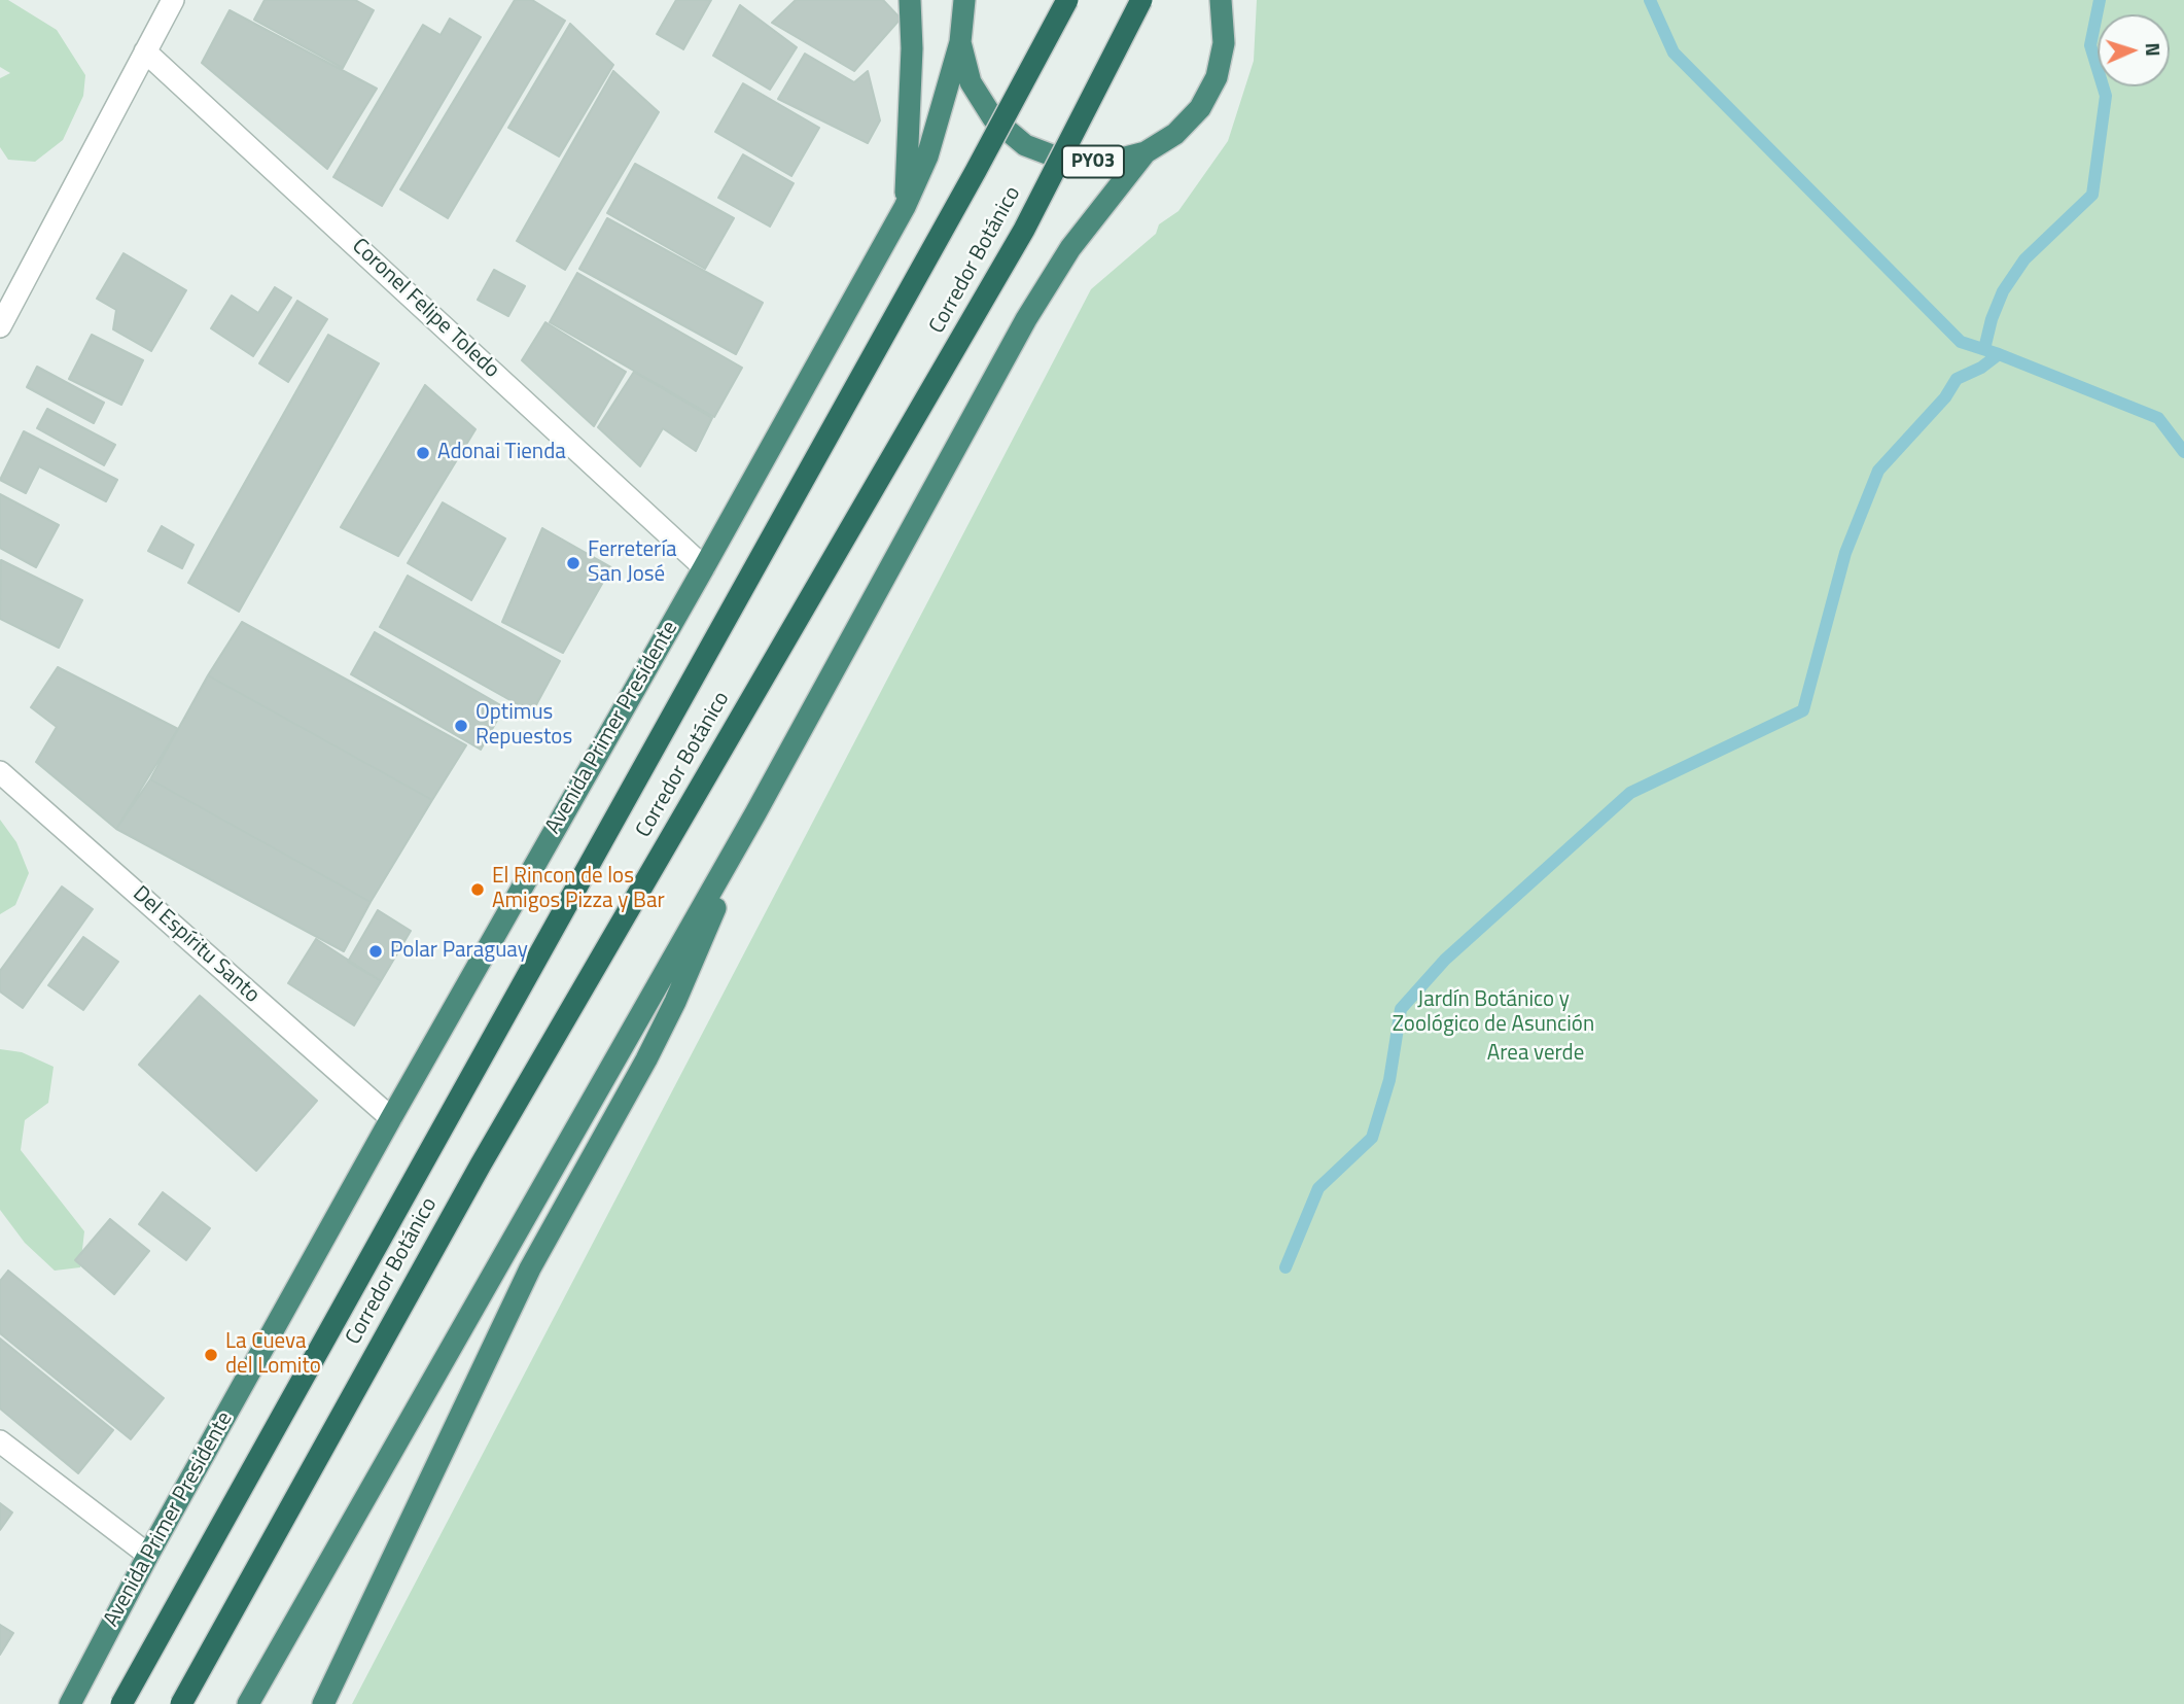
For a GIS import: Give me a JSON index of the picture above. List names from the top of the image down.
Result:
{
  "streets": {
    "highway": ["PY03", "Corredor Botánico", "Avenida Primer Presidente"],
    "street": ["Coronel Felipe Toledo", "Del Espíritu Santo"]
  },
  "crossings": [
    ["Coronel Felipe Toledo", "Avenida Primer Presidente"],
    ["Avenida Primer Presidente", "Del Espíritu Santo"]
  ],
  "parks": ["Jardín Botánico y Zoológico de Asunción", "Area verde"],
  "places": [
    "Adonai Tienda",
    "Ferretería San José",
    "Optimus Repuestos",
    "El Rincon de los Amigos Pizza y Bar",
    "Polar Paraguay",
    "La Cueva del Lomito"
  ],
  "north": "right"
}
